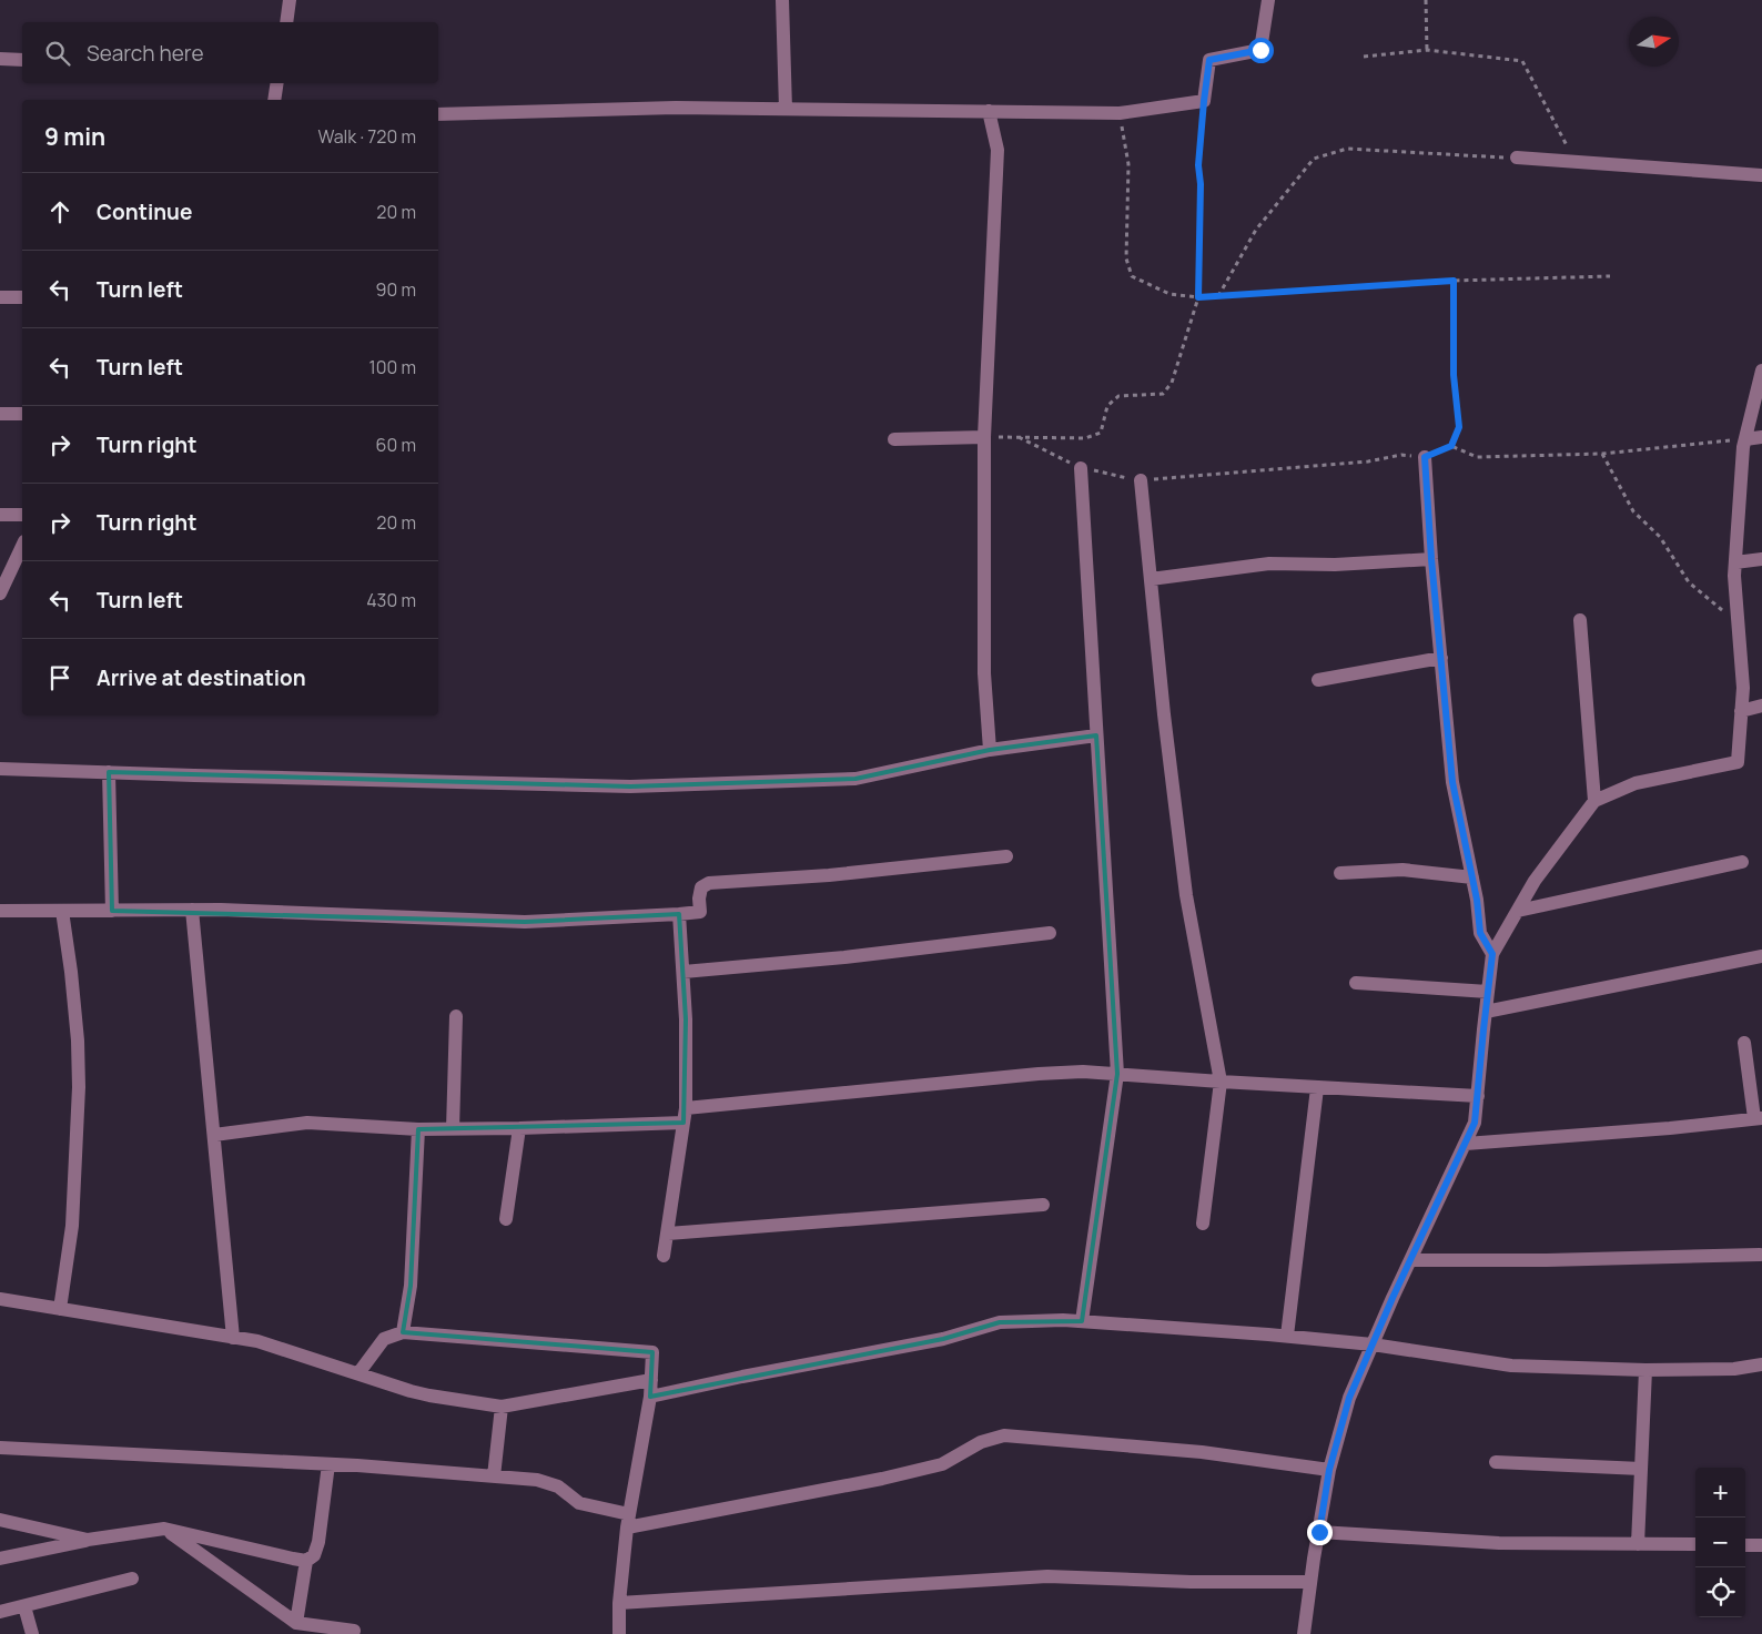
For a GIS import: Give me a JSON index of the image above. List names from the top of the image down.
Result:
{
  "north": "right",
  "page": {
    "search": "Search here",
    "heading": ["9 min", "Walk · 720 m"],
    "list": [
      ["Continue", "20 m"],
      ["Turn left", "90 m"],
      ["Turn left", "100 m"],
      ["Turn right", "60 m"],
      ["Turn right", "20 m"],
      ["Turn left", "430 m"],
      "Arrive at destination"
    ],
    "map_buttons": ["+", "−"]
  }
}
